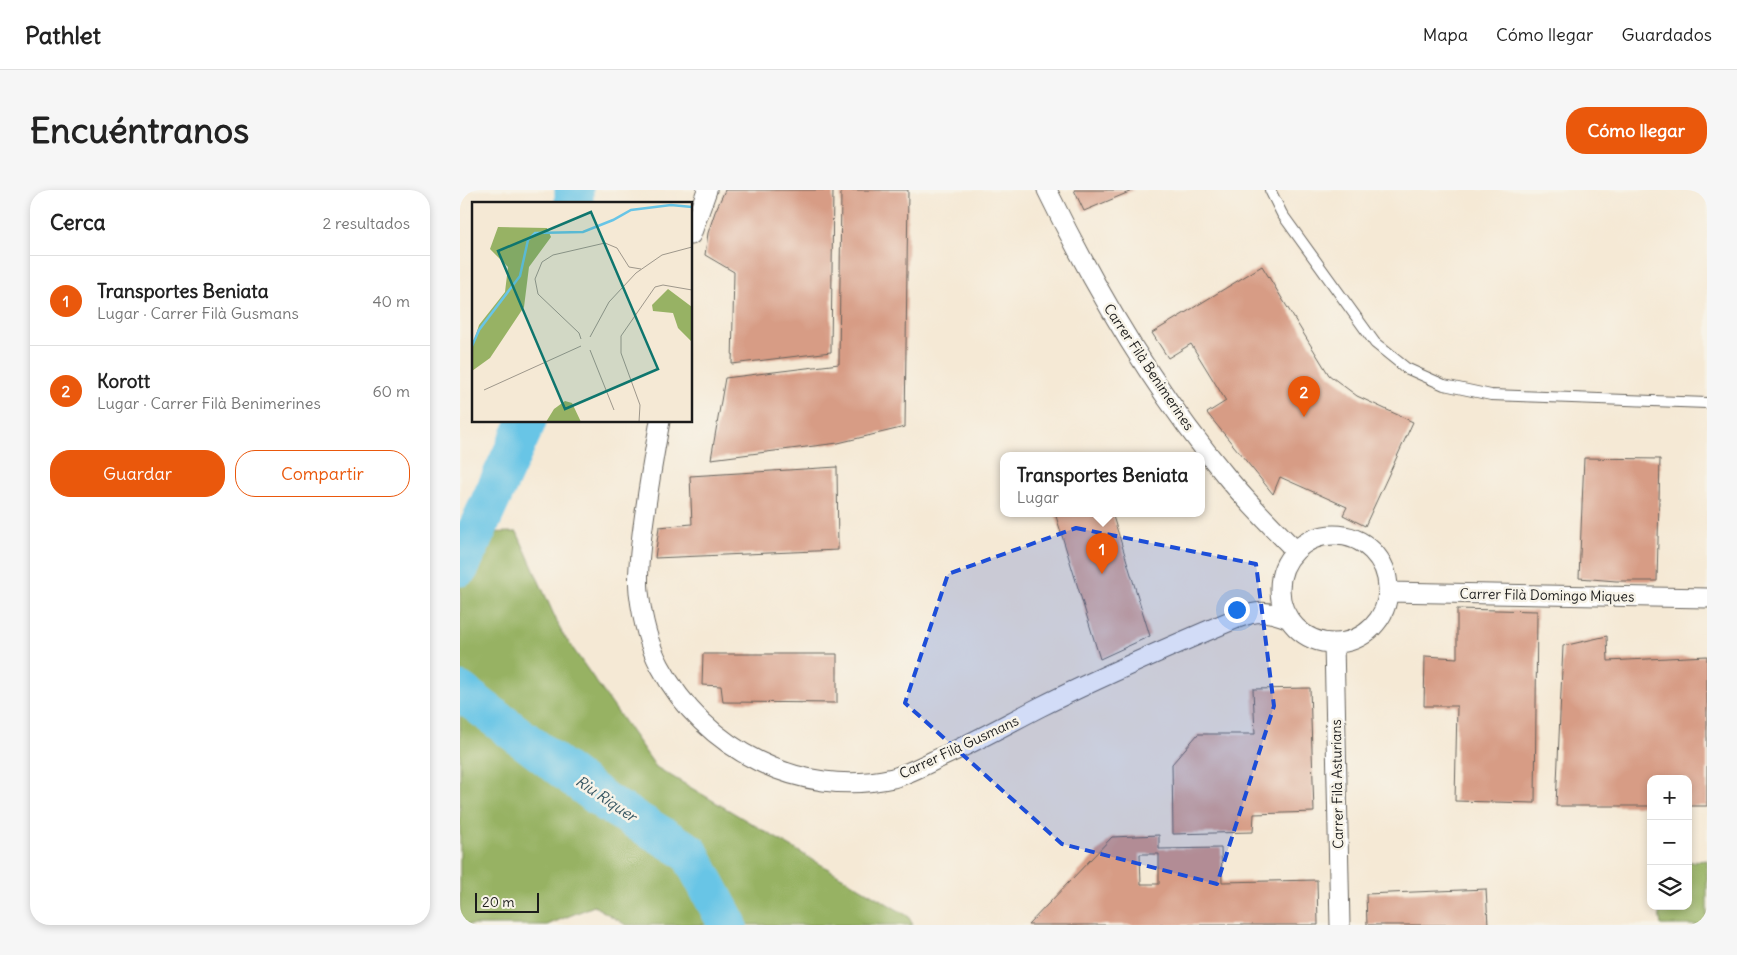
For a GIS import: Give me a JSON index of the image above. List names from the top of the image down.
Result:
{
  "streets": {
    "street": [
      "Carrer Filà Benimerines",
      "Carrer Filà Domingo Miques",
      "Carrer Filà Gusmans",
      "Carrer Filà Asturians"
    ]
  },
  "crossings": [
    ["Carrer Filà Benimerines", "Carrer Filà Domingo Miques"],
    ["Carrer Filà Benimerines", "Carrer Filà Gusmans"],
    ["Carrer Filà Benimerines", "Carrer Filà Asturians"],
    ["Carrer Filà Domingo Miques", "Carrer Filà Gusmans"],
    ["Carrer Filà Domingo Miques", "Carrer Filà Asturians"],
    ["Carrer Filà Gusmans", "Carrer Filà Asturians"]
  ],
  "water": ["Riu Riquer"],
  "scale_bar": "20 m",
  "page": {
    "header": "Pathlet",
    "nav": ["Mapa", "Cómo llegar", "Guardados"],
    "buttons": [
      "Cómo llegar",
      ["Guardar", "Compartir"]
    ],
    "title": "Encuéntranos",
    "heading": ["Cerca", "2 resultados"],
    "list": [
      {
        "mark": "1",
        "name": "Transportes Beniata",
        "note": "Lugar · Carrer Filà Gusmans",
        "value": "40 m"
      },
      {
        "mark": "2",
        "name": "Korott",
        "note": "Lugar · Carrer Filà Benimerines",
        "value": "60 m"
      }
    ],
    "pins": ["2", "1"],
    "popup": ["Transportes Beniata", "Lugar"],
    "map_buttons": ["+", "−"],
    "scale": "20 m"
  }
}
